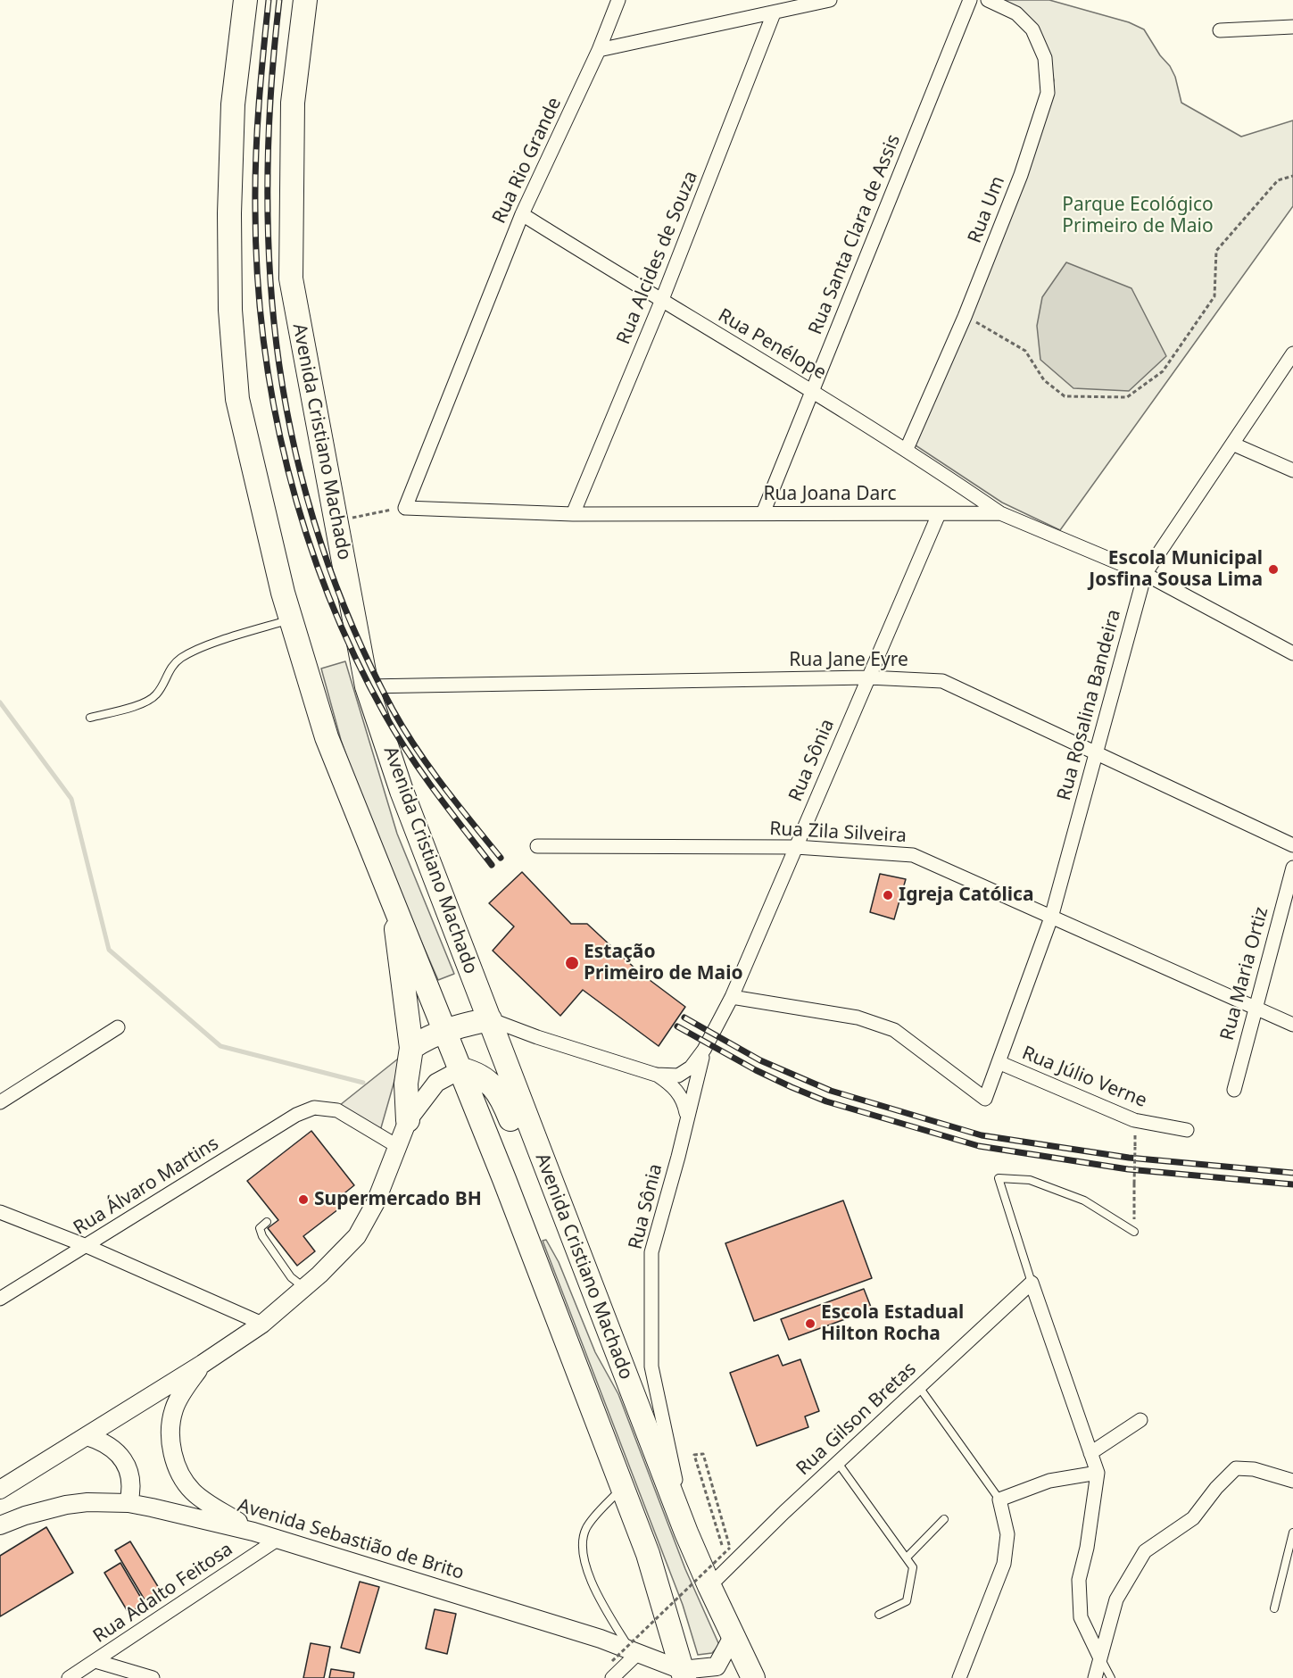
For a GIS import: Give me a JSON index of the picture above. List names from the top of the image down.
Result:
{
  "streets": {
    "highway": ["Avenida Cristiano Machado"],
    "street": [
      "Rua Rio Grande",
      "Rua Um",
      "Rua Santa Clara de Assis",
      "Rua Alcides de Souza",
      "Rua Penélope",
      "Rua Joana Darc",
      "Rua Jane Eyre",
      "Rua Rosalina Bandeira",
      "Rua Sônia",
      "Rua Zila Silveira",
      "Rua Maria Ortiz",
      "Rua Júlio Verne",
      "Rua Álvaro Martins",
      "Rua Gilson Bretas",
      "Avenida Sebastião de Brito",
      "Rua Adalto Feitosa"
    ]
  },
  "crossings": [
    ["Rua Rio Grande", "Rua Penélope"],
    ["Rua Rio Grande", "Rua Joana Darc"],
    ["Rua Um", "Rua Penélope"],
    ["Rua Santa Clara de Assis", "Rua Penélope"],
    ["Rua Santa Clara de Assis", "Rua Joana Darc"],
    ["Rua Alcides de Souza", "Rua Penélope"],
    ["Rua Alcides de Souza", "Rua Joana Darc"],
    ["Rua Penélope", "Rua Joana Darc"],
    ["Avenida Cristiano Machado", "Rua Jane Eyre"],
    ["Avenida Cristiano Machado", "Rua Sônia"],
    ["Avenida Cristiano Machado", "Rua Gilson Bretas"],
    ["Rua Joana Darc", "Rua Rosalina Bandeira"],
    ["Rua Joana Darc", "Rua Sônia"],
    ["Rua Jane Eyre", "Rua Rosalina Bandeira"],
    ["Rua Jane Eyre", "Rua Sônia"],
    ["Rua Rosalina Bandeira", "Rua Sônia"],
    ["Rua Rosalina Bandeira", "Rua Zila Silveira"],
    ["Rua Rosalina Bandeira", "Rua Júlio Verne"],
    ["Rua Sônia", "Rua Zila Silveira"],
    ["Rua Zila Silveira", "Rua Maria Ortiz"],
    ["Avenida Sebastião de Brito", "Rua Adalto Feitosa"]
  ],
  "parks": ["Parque Ecológico Primeiro de Maio"],
  "places": [
    "Escola Municipal Josfina Sousa Lima",
    "Igreja Católica",
    "Estação Primeiro de Maio",
    "Supermercado BH",
    "Escola Estadual Hilton Rocha"
  ]
}
